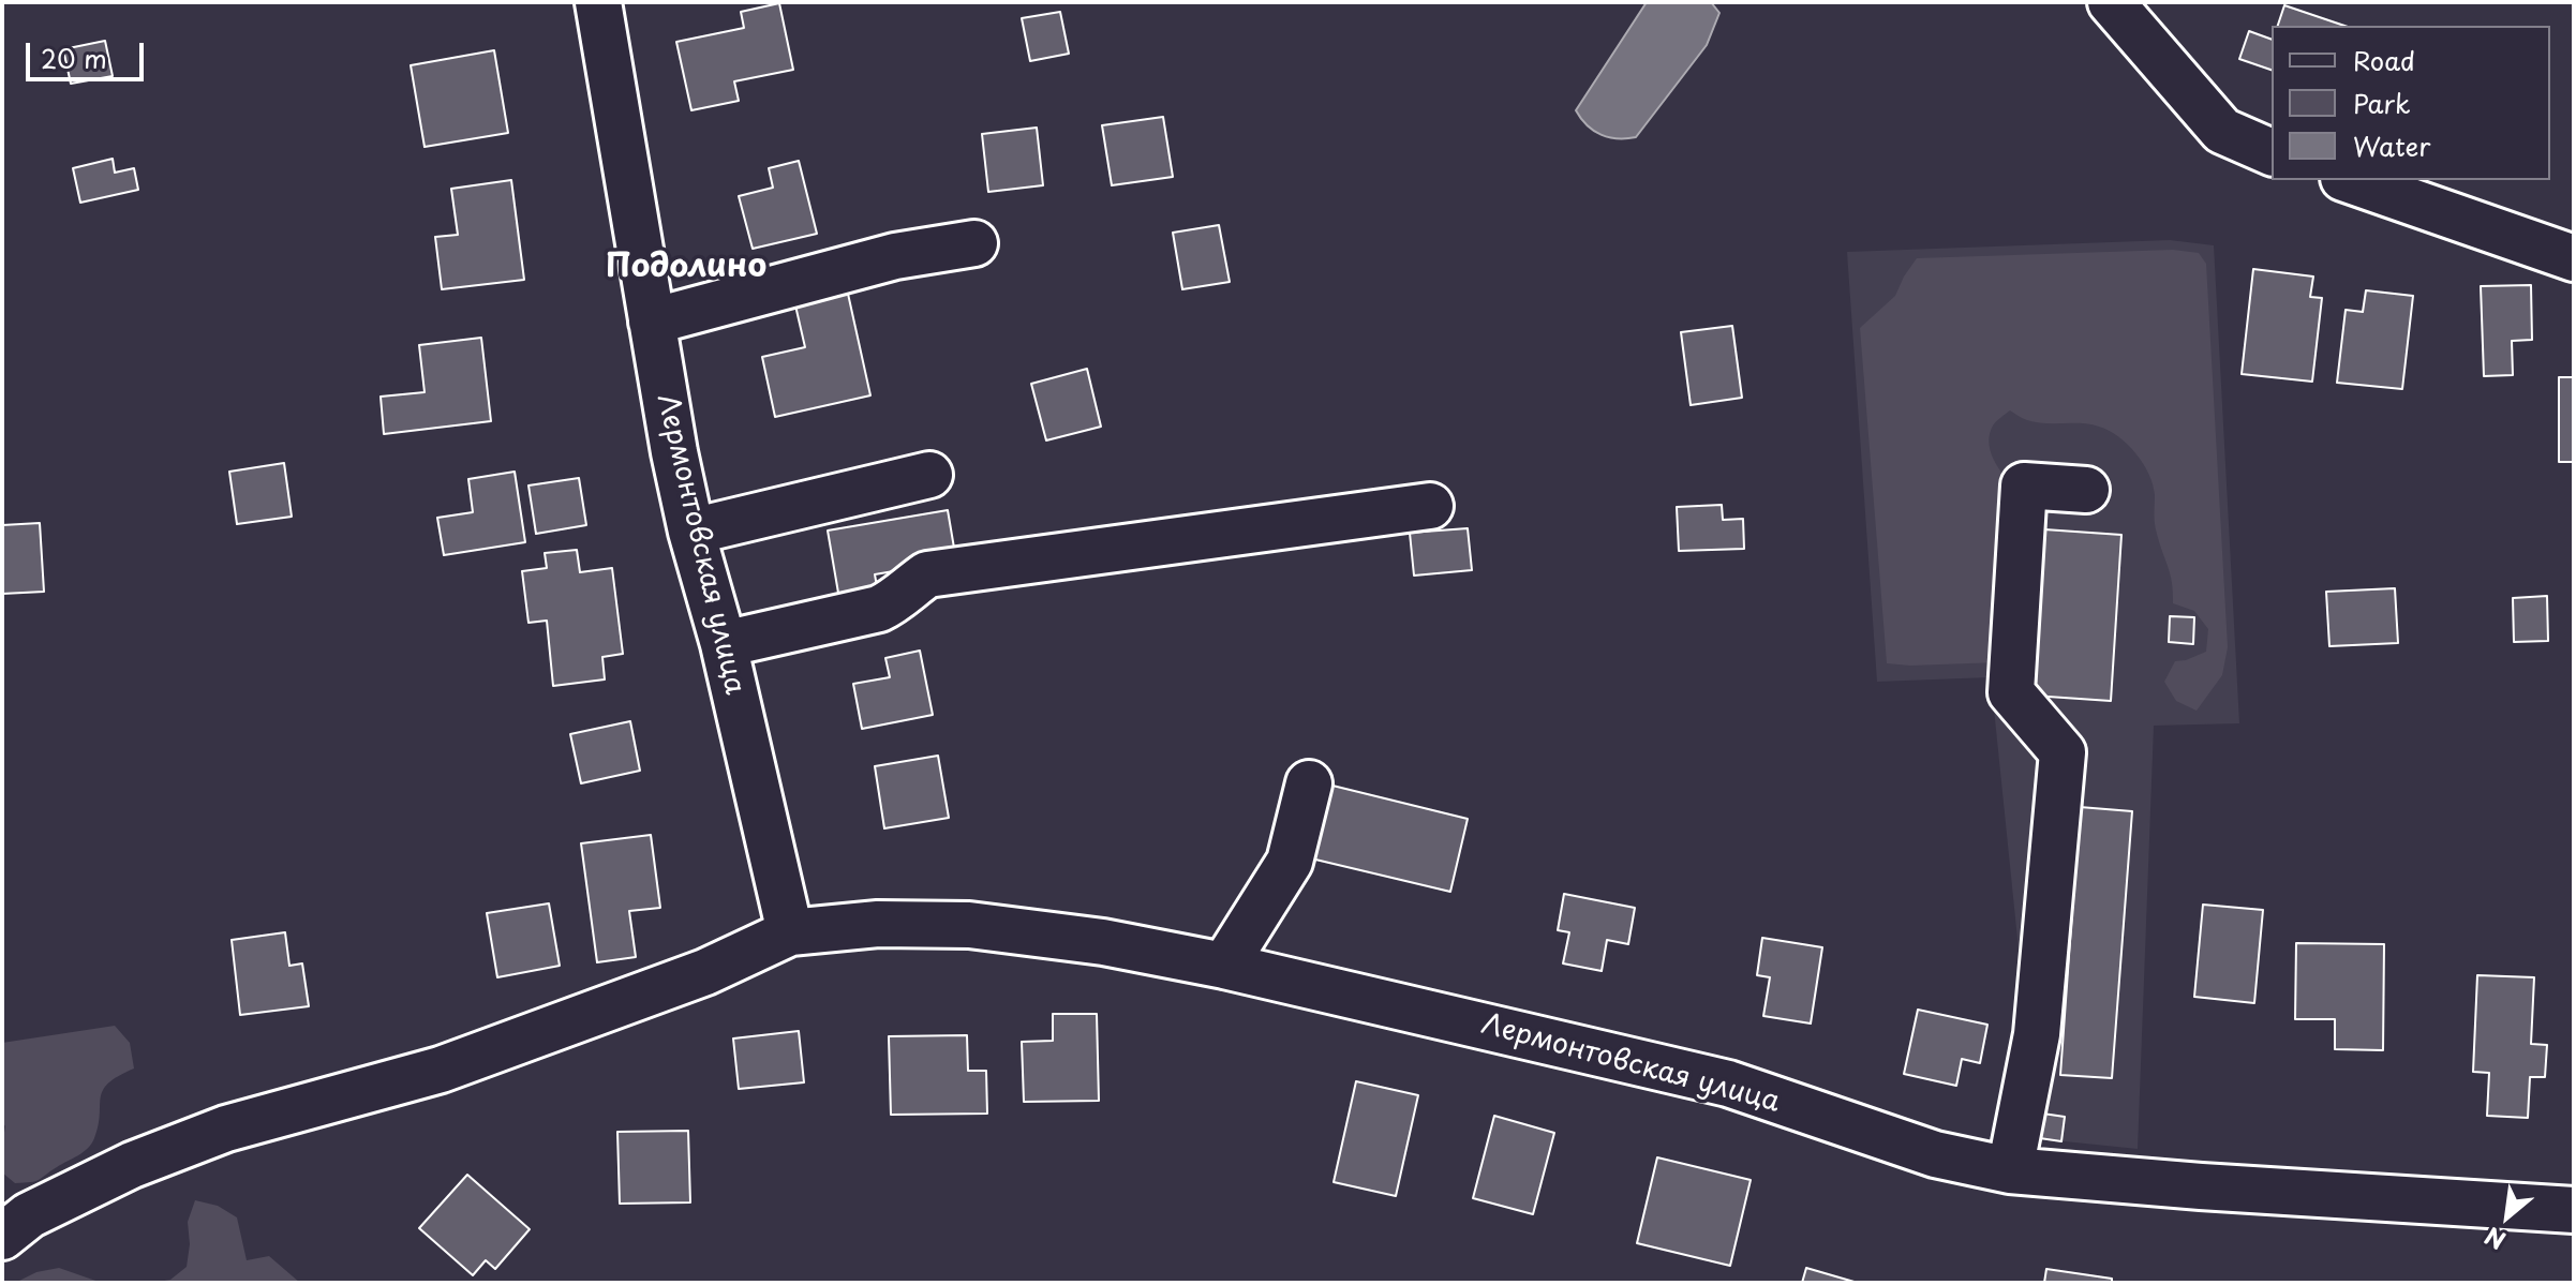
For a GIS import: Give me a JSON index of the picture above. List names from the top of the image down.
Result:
{
  "streets": {
    "street": ["Лермонтовская улица"]
  },
  "districts": ["Подолино"],
  "legend": ["Road", "Park", "Water"],
  "scale_bar": "20 m",
  "north": "bottom left"
}
